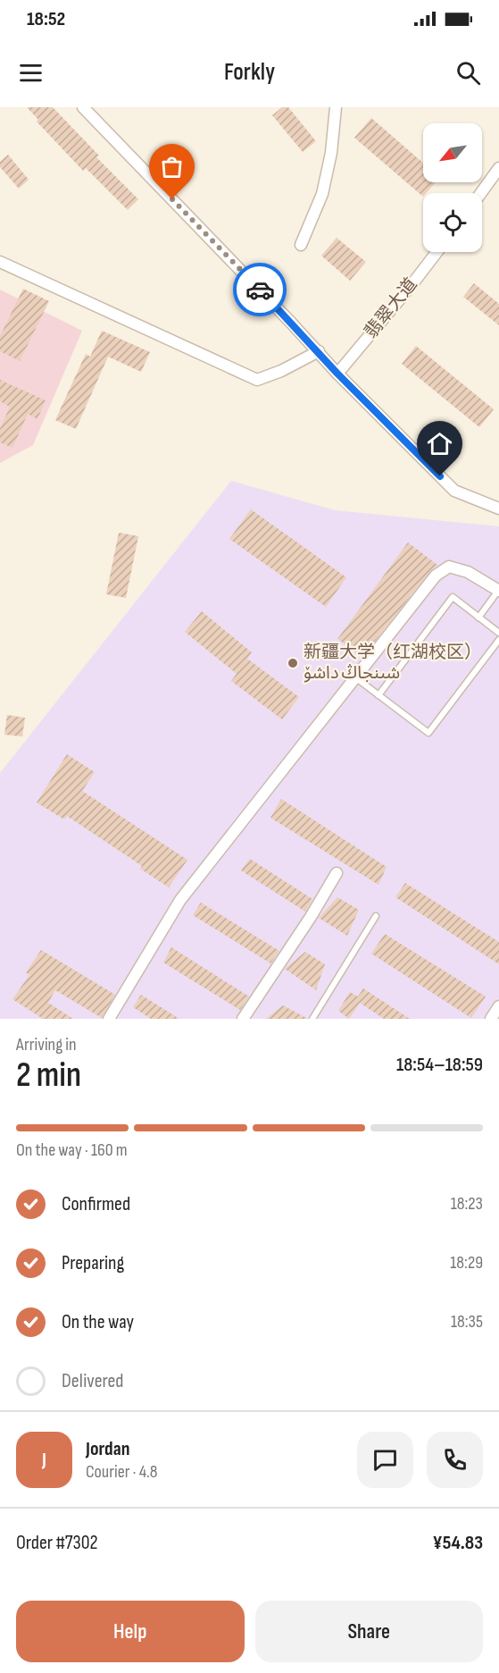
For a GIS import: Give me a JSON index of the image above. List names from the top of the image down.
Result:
{
  "streets": {
    "street": ["翡翠大道"]
  },
  "places": ["新疆大学（红湖校区） شىنجاڭ داشۆ"],
  "north": "bottom left",
  "page": {
    "status": "18:52",
    "header": "Forkly",
    "heading": ["2 min", "Arriving in", "18:54–18:59"],
    "panel": [
      "Jordan",
      "Courier · 4.8",
      "Order #7302",
      "¥54.83"
    ],
    "bar": "On the way · 160 m",
    "list": [
      ["Confirmed", "18:23"],
      ["Preparing", "18:29"],
      ["On the way", "18:35"],
      "Delivered"
    ],
    "round": "J",
    "buttons": ["Help", "Share"]
  }
}
